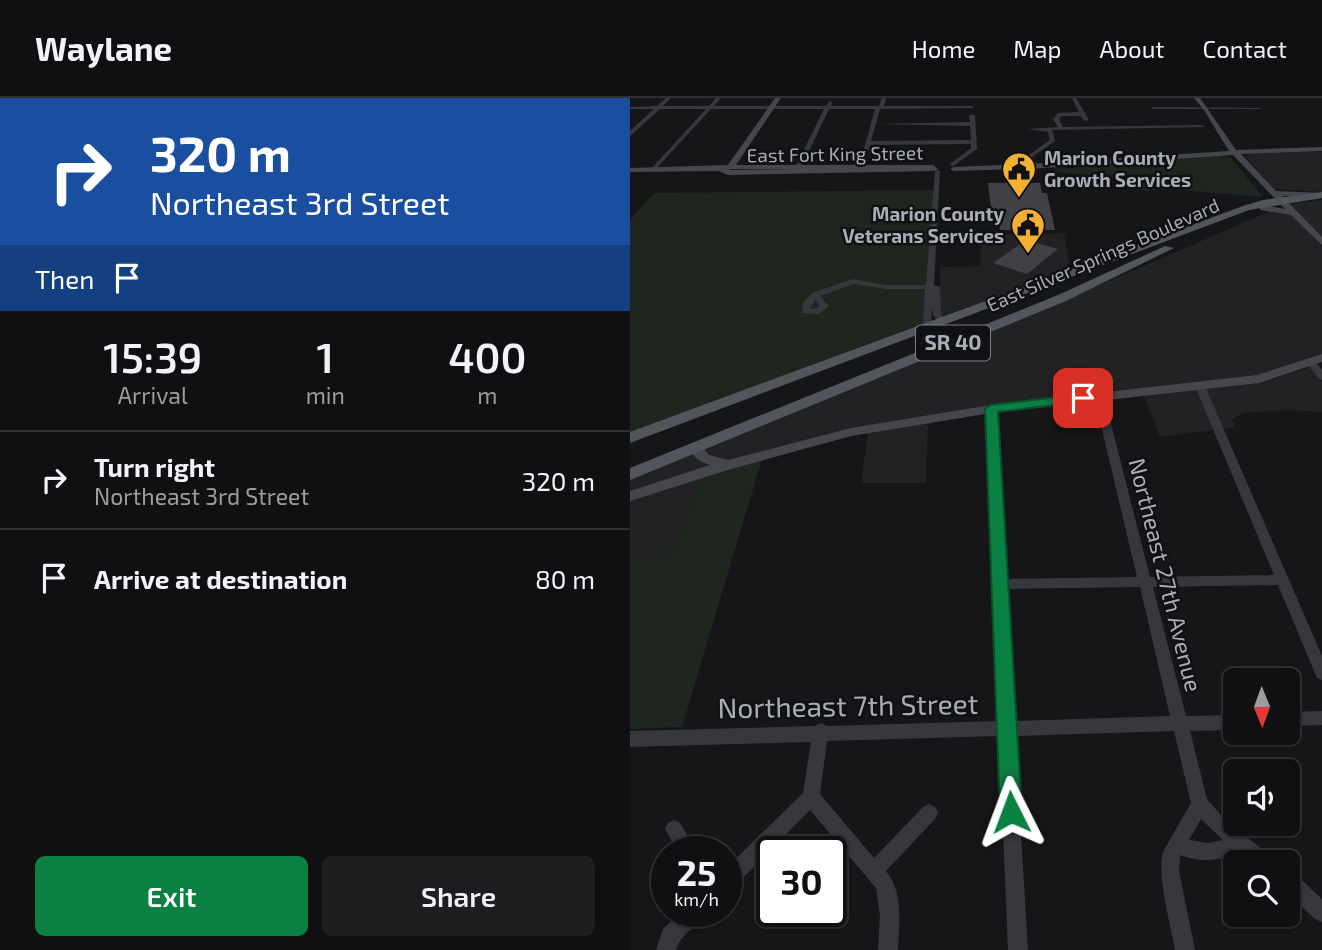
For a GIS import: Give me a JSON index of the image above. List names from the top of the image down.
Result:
{
  "streets": {
    "main road": ["East Silver Springs Boulevard", "SR 40"],
    "street": ["East Fort King Street", "Northeast 27th Avenue", "Northeast 7th Street"]
  },
  "crossings": [
    ["Northeast 27th Avenue", "Northeast 7th Street"]
  ],
  "places": {
    "public building": ["Marion County Growth Services", "Marion County Veterans Services"]
  },
  "north": "bottom",
  "page": {
    "header": "Waylane",
    "nav": [
      "Home",
      "Map",
      "About",
      "Contact"
    ],
    "turn": ["320 m", "Northeast 3rd Street"],
    "then": "Then",
    "eta": [
      "15:39",
      "Arrival",
      "1",
      "min",
      "400",
      "m"
    ],
    "list": [
      {
        "name": "Turn right",
        "note": "Northeast 3rd Street",
        "value": "320 m"
      },
      {
        "name": "Arrive at destination",
        "value": "80 m"
      }
    ],
    "speed": "25 km/h",
    "limit": "30",
    "buttons": ["Exit", "Share"]
  }
}
